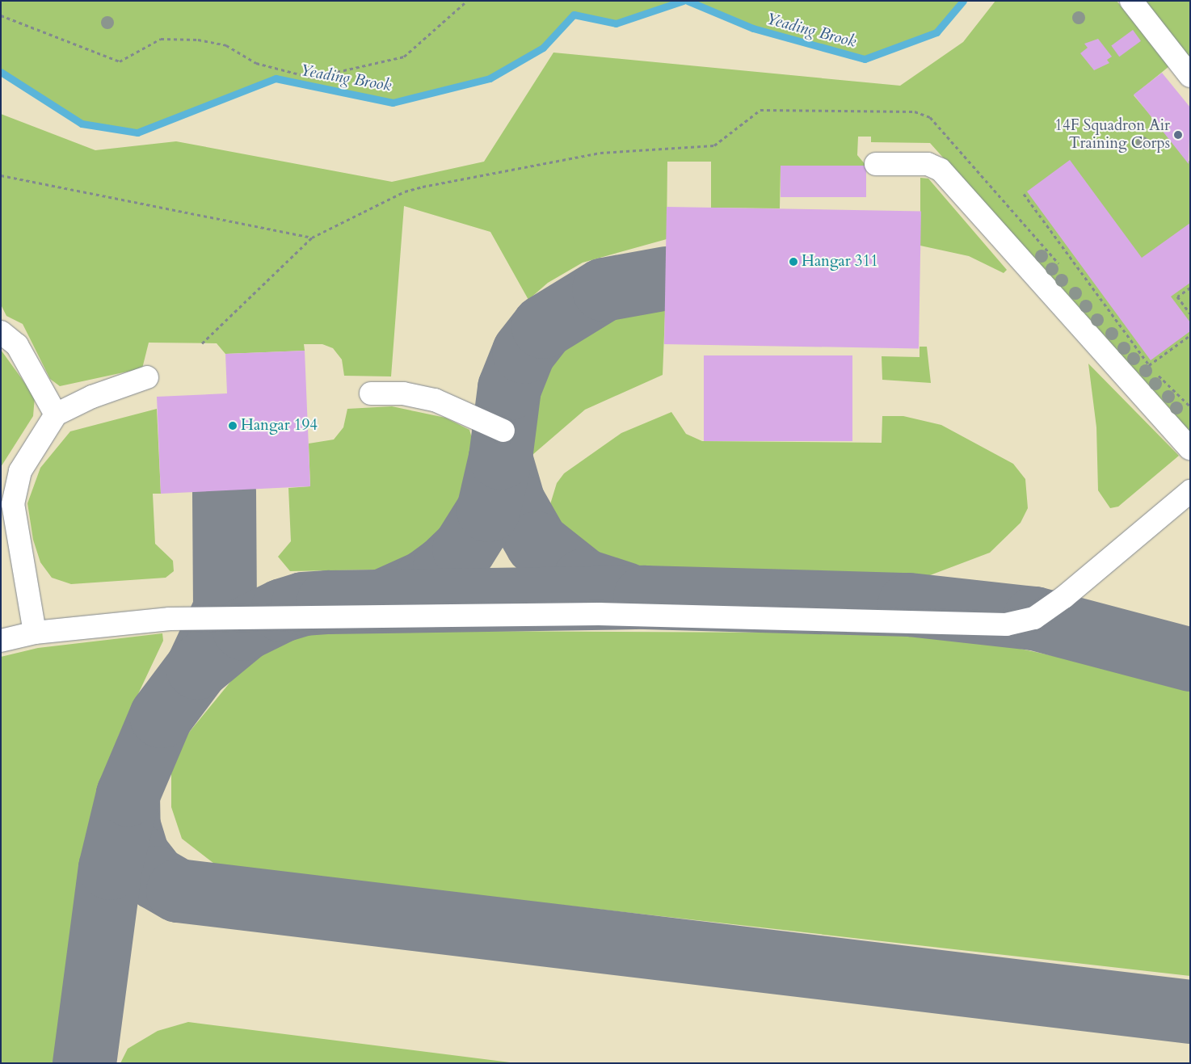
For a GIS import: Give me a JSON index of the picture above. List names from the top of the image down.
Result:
{
  "water": ["Yeading Brook"],
  "places": ["14F Squadron Air Training Corps", "Hangar 311", "Hangar 194"]
}
